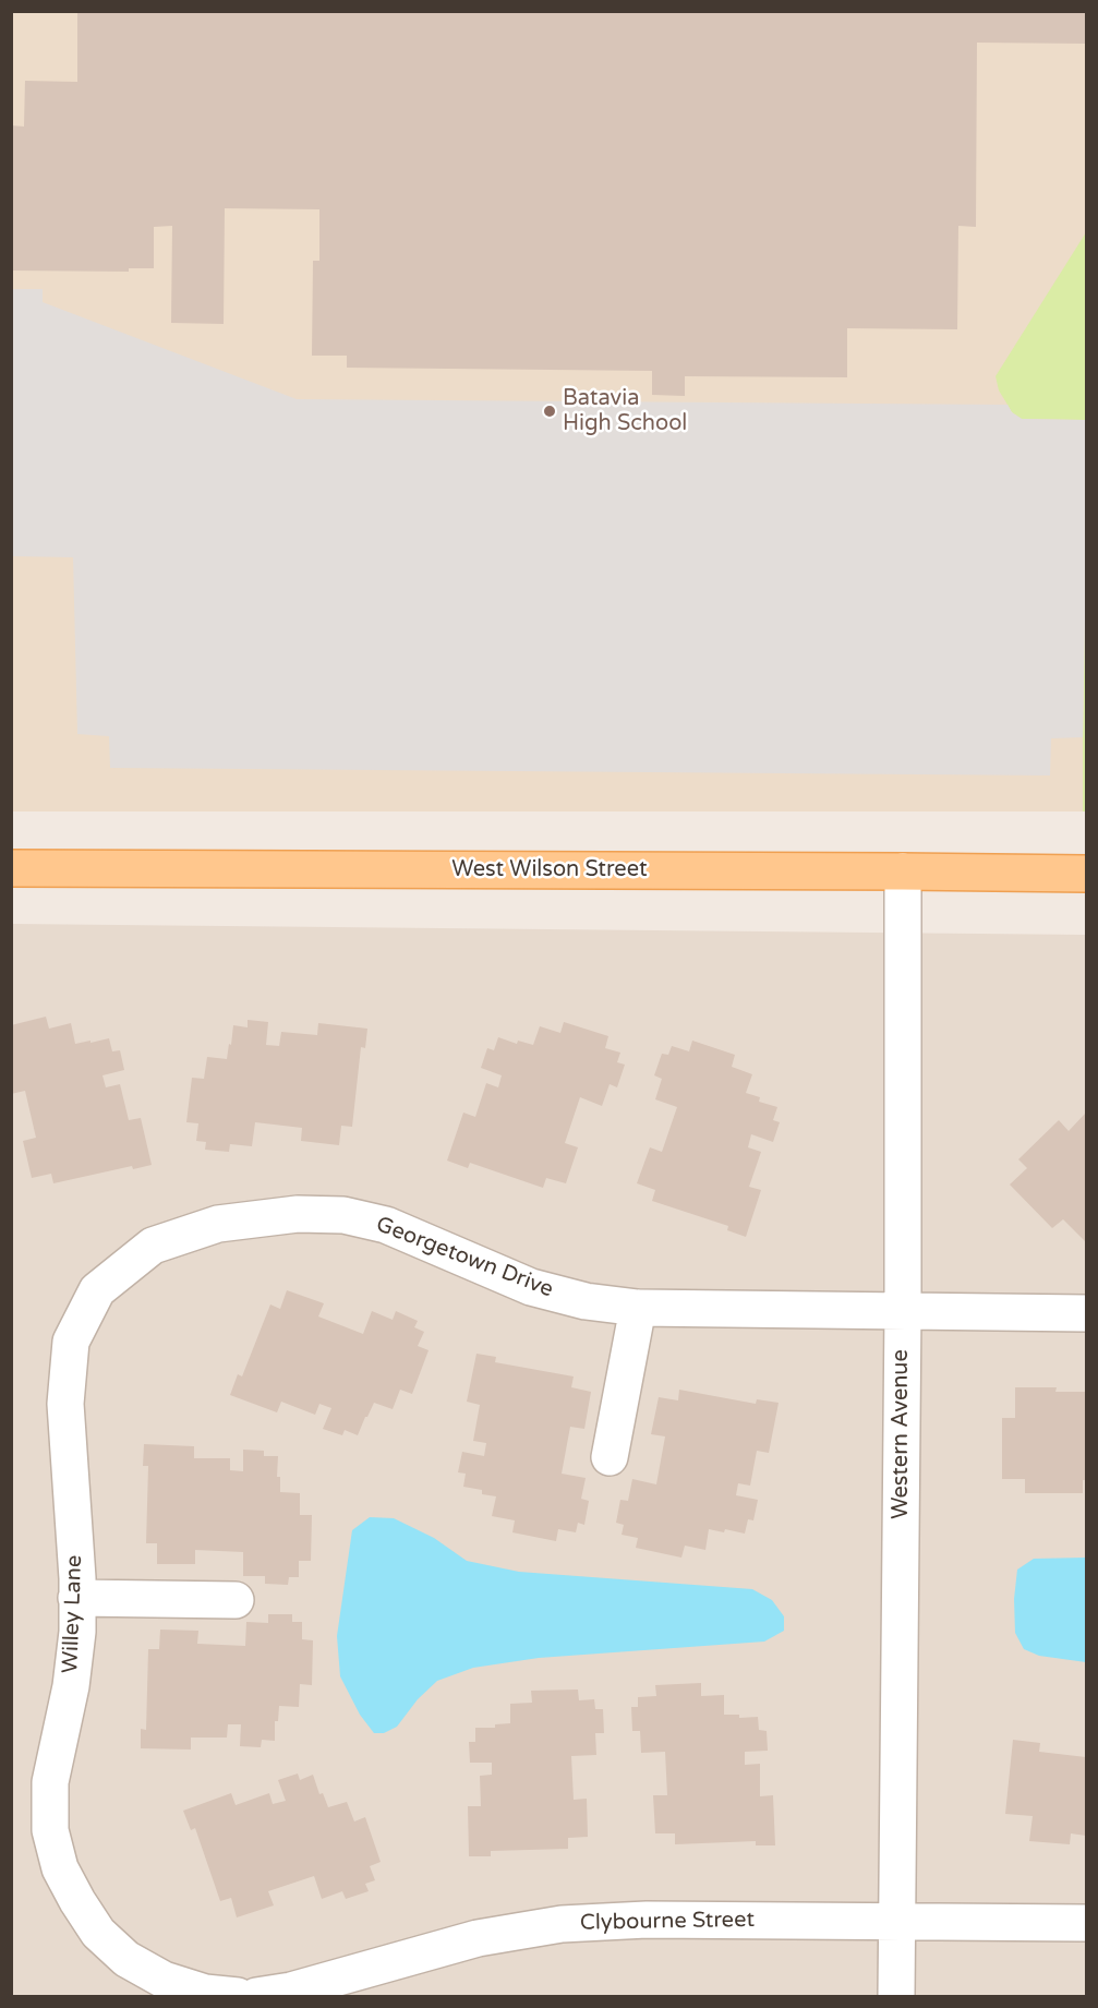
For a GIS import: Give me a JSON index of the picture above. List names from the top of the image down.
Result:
{
  "streets": {
    "main road": ["West Wilson Street"],
    "street": [
      "Georgetown Drive",
      "Western Avenue",
      "Willey Lane",
      "Clybourne Street"
    ]
  },
  "crossings": [
    ["West Wilson Street", "Western Avenue"],
    ["Georgetown Drive", "Western Avenue"],
    ["Georgetown Drive", "Willey Lane"],
    ["Western Avenue", "Clybourne Street"]
  ],
  "places": ["Batavia High School"]
}
